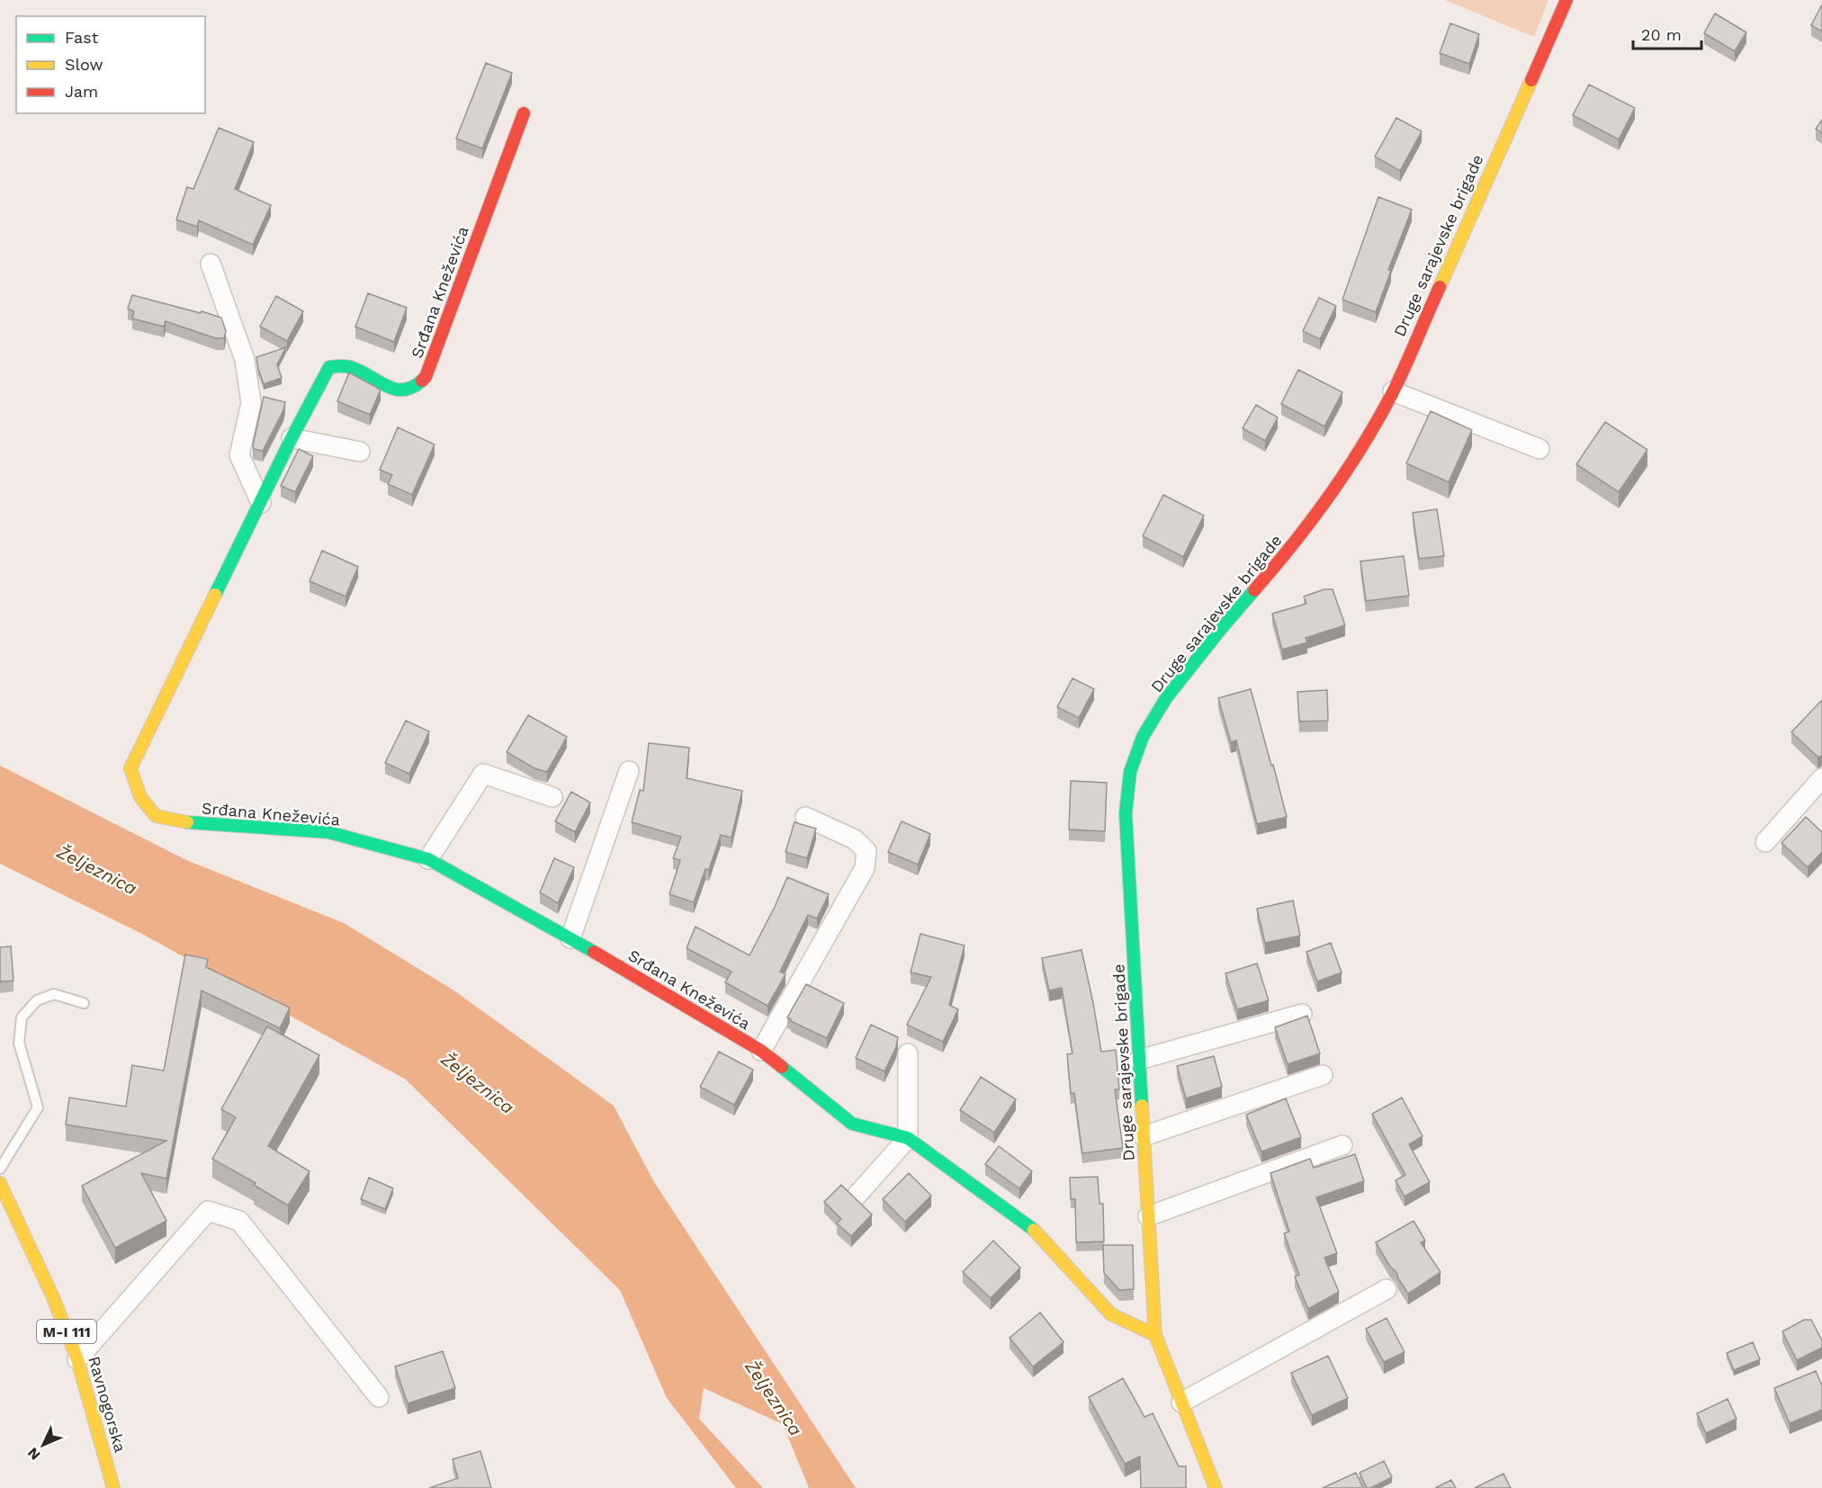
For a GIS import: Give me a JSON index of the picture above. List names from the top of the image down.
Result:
{
  "streets": {
    "street": [
      "Druge sarajevske brigade",
      "Srđana Kneževića",
      "M-I 111",
      "Ravnogorska"
    ]
  },
  "crossings": [
    ["Druge sarajevske brigade", "Srđana Kneževića"]
  ],
  "water": ["Željeznica"],
  "legend": ["Fast", "Slow", "Jam"],
  "scale_bar": "20 m",
  "north": "bottom left"
}
